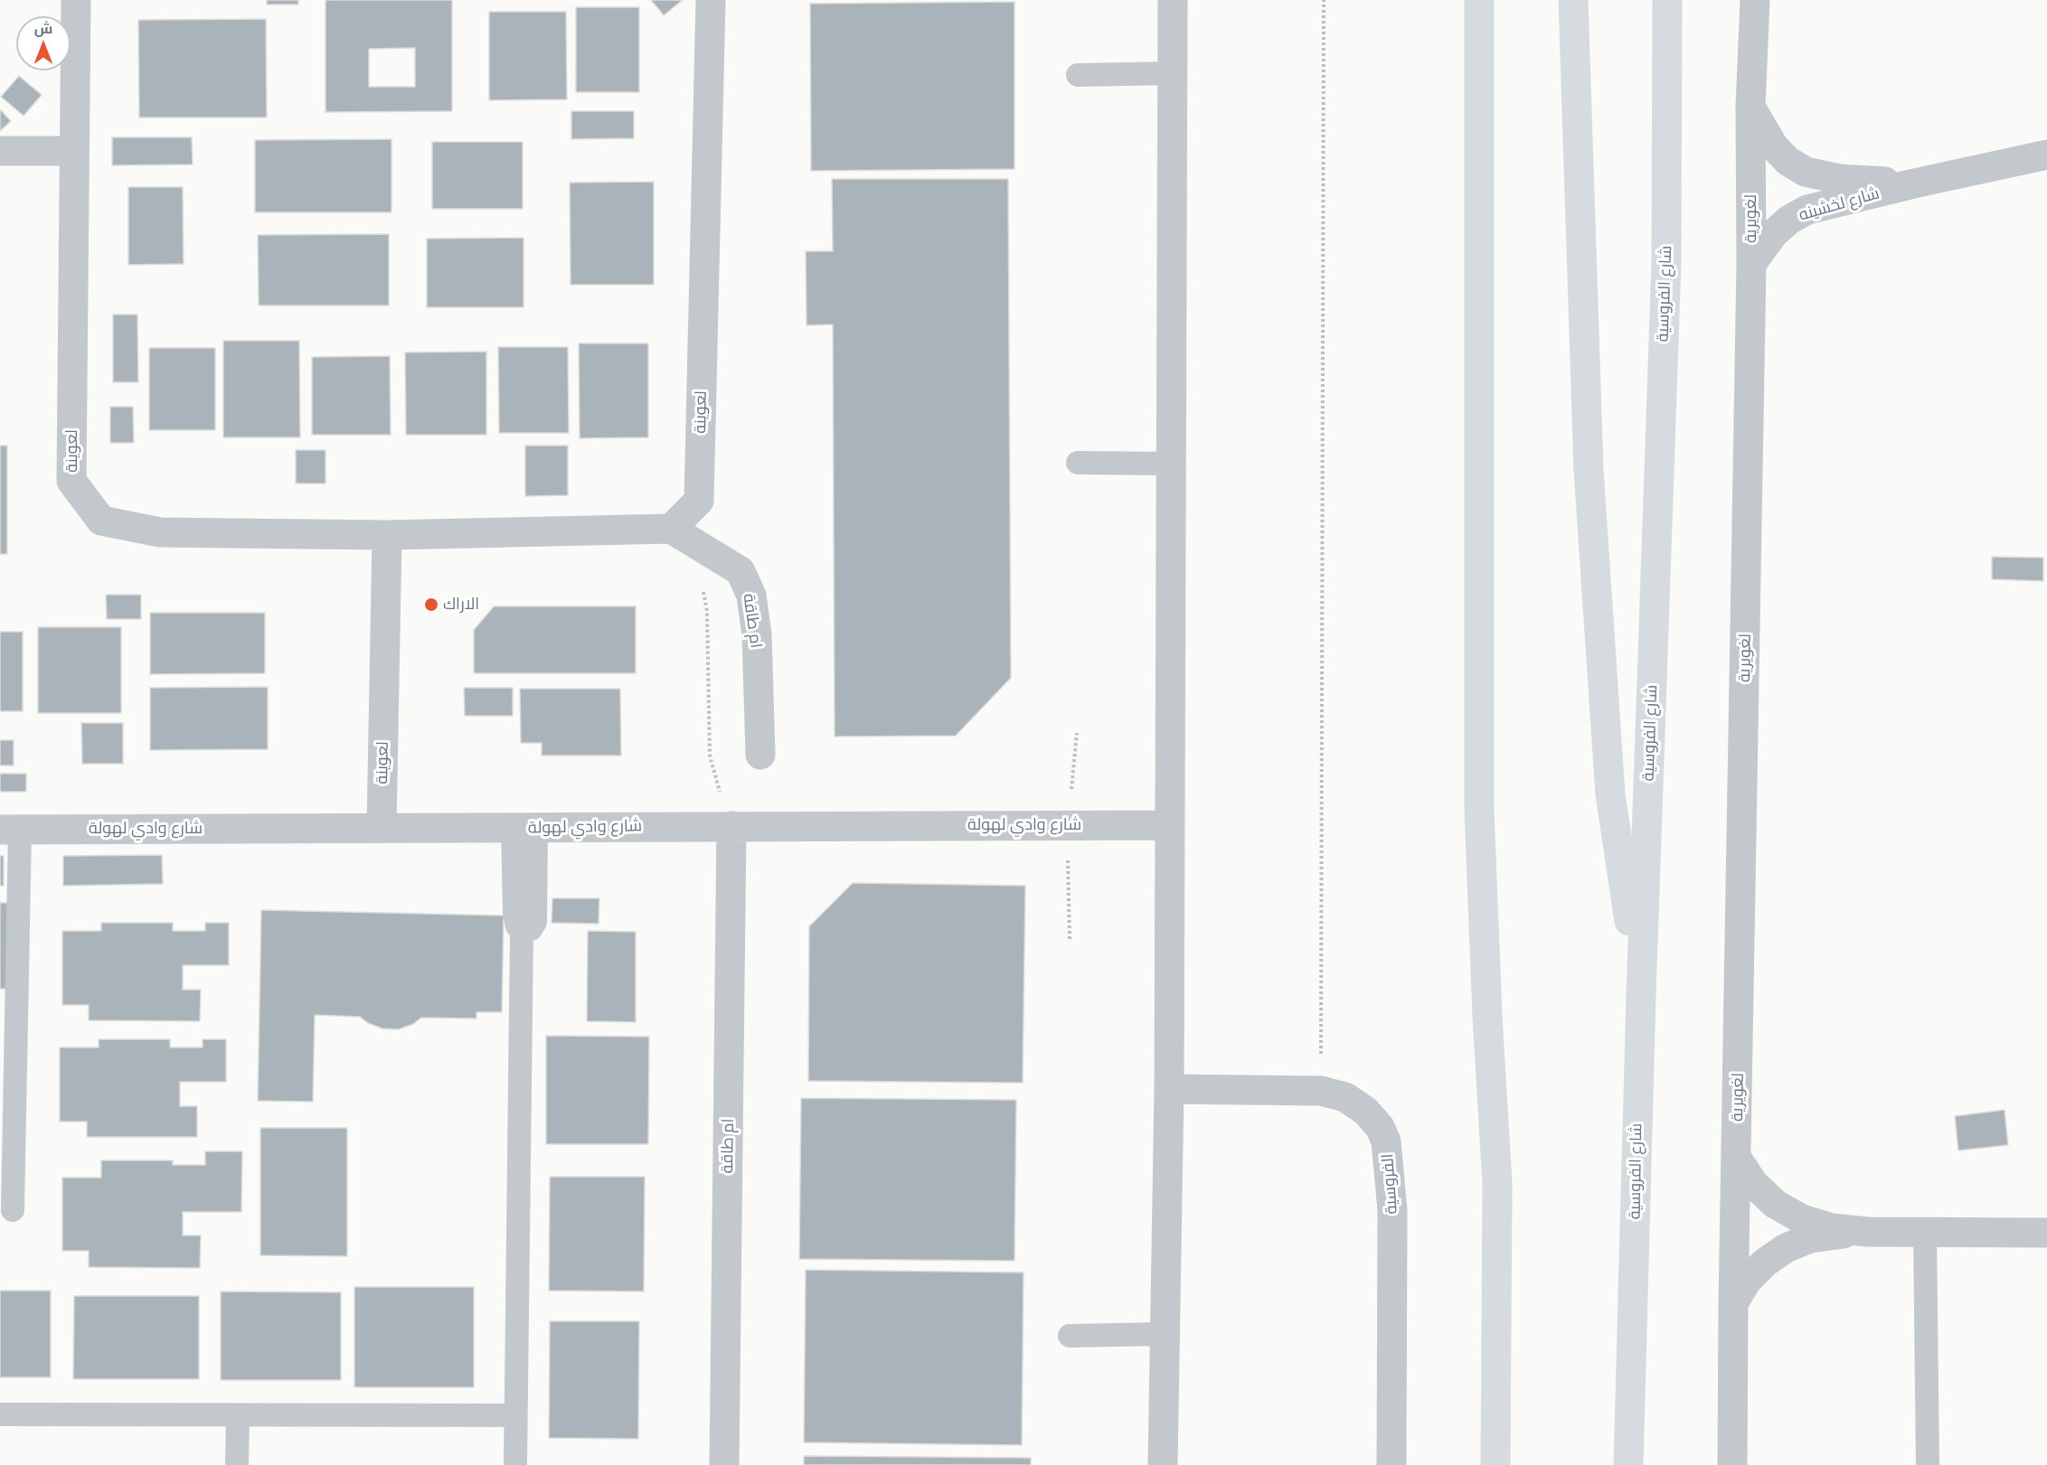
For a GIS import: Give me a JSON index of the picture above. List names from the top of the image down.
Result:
{
  "streets": {
    "highway": ["شارع الفروسية"],
    "street": [
      "شارع لخشينه",
      "لغويرية",
      "لعوينة",
      "ام طاقة",
      "شارع وادي لهولة",
      "الفروسية"
    ]
  },
  "crossings": [
    ["شارع لخشينه", "لغويرية"],
    ["لعوينة", "ام طاقة"],
    ["لعوينة", "شارع وادي لهولة"],
    ["ام طاقة", "شارع وادي لهولة"]
  ],
  "places": ["الاراك"],
  "north": "top"
}
